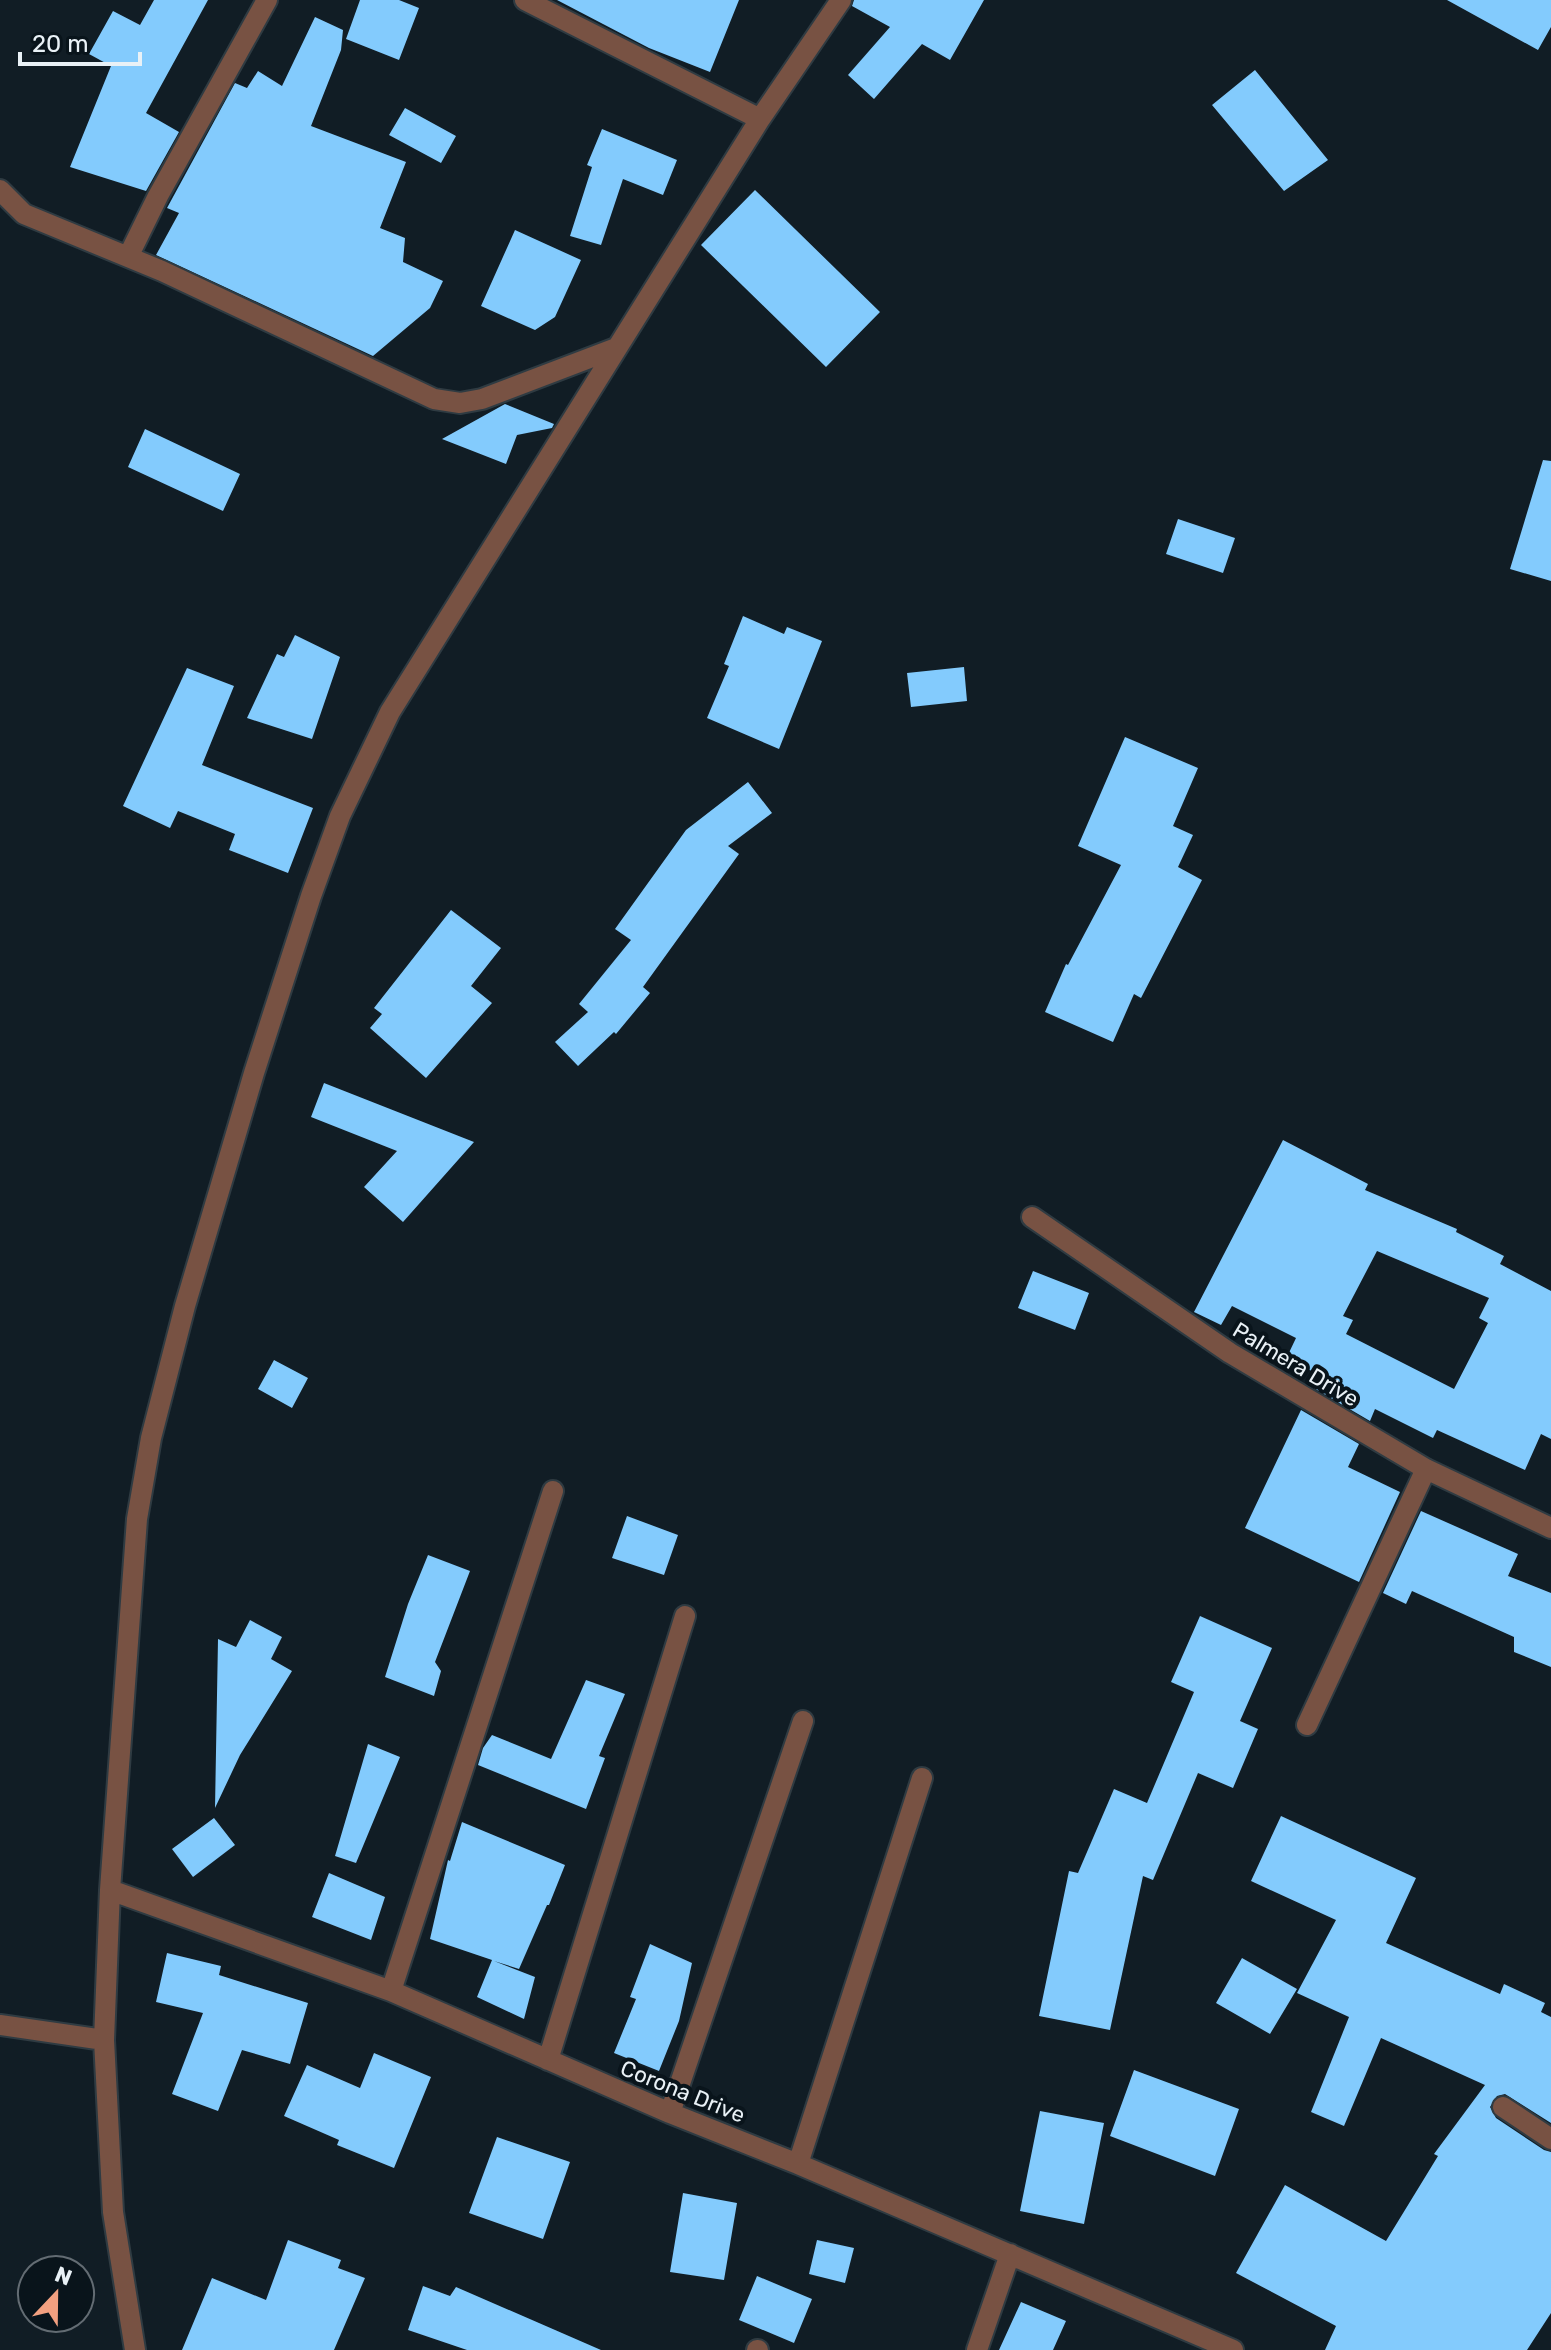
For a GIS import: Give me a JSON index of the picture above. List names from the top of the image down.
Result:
{
  "streets": {
    "street": ["Palmera Drive", "Corona Drive"]
  },
  "scale_bar": "20 m",
  "north": "top"
}
